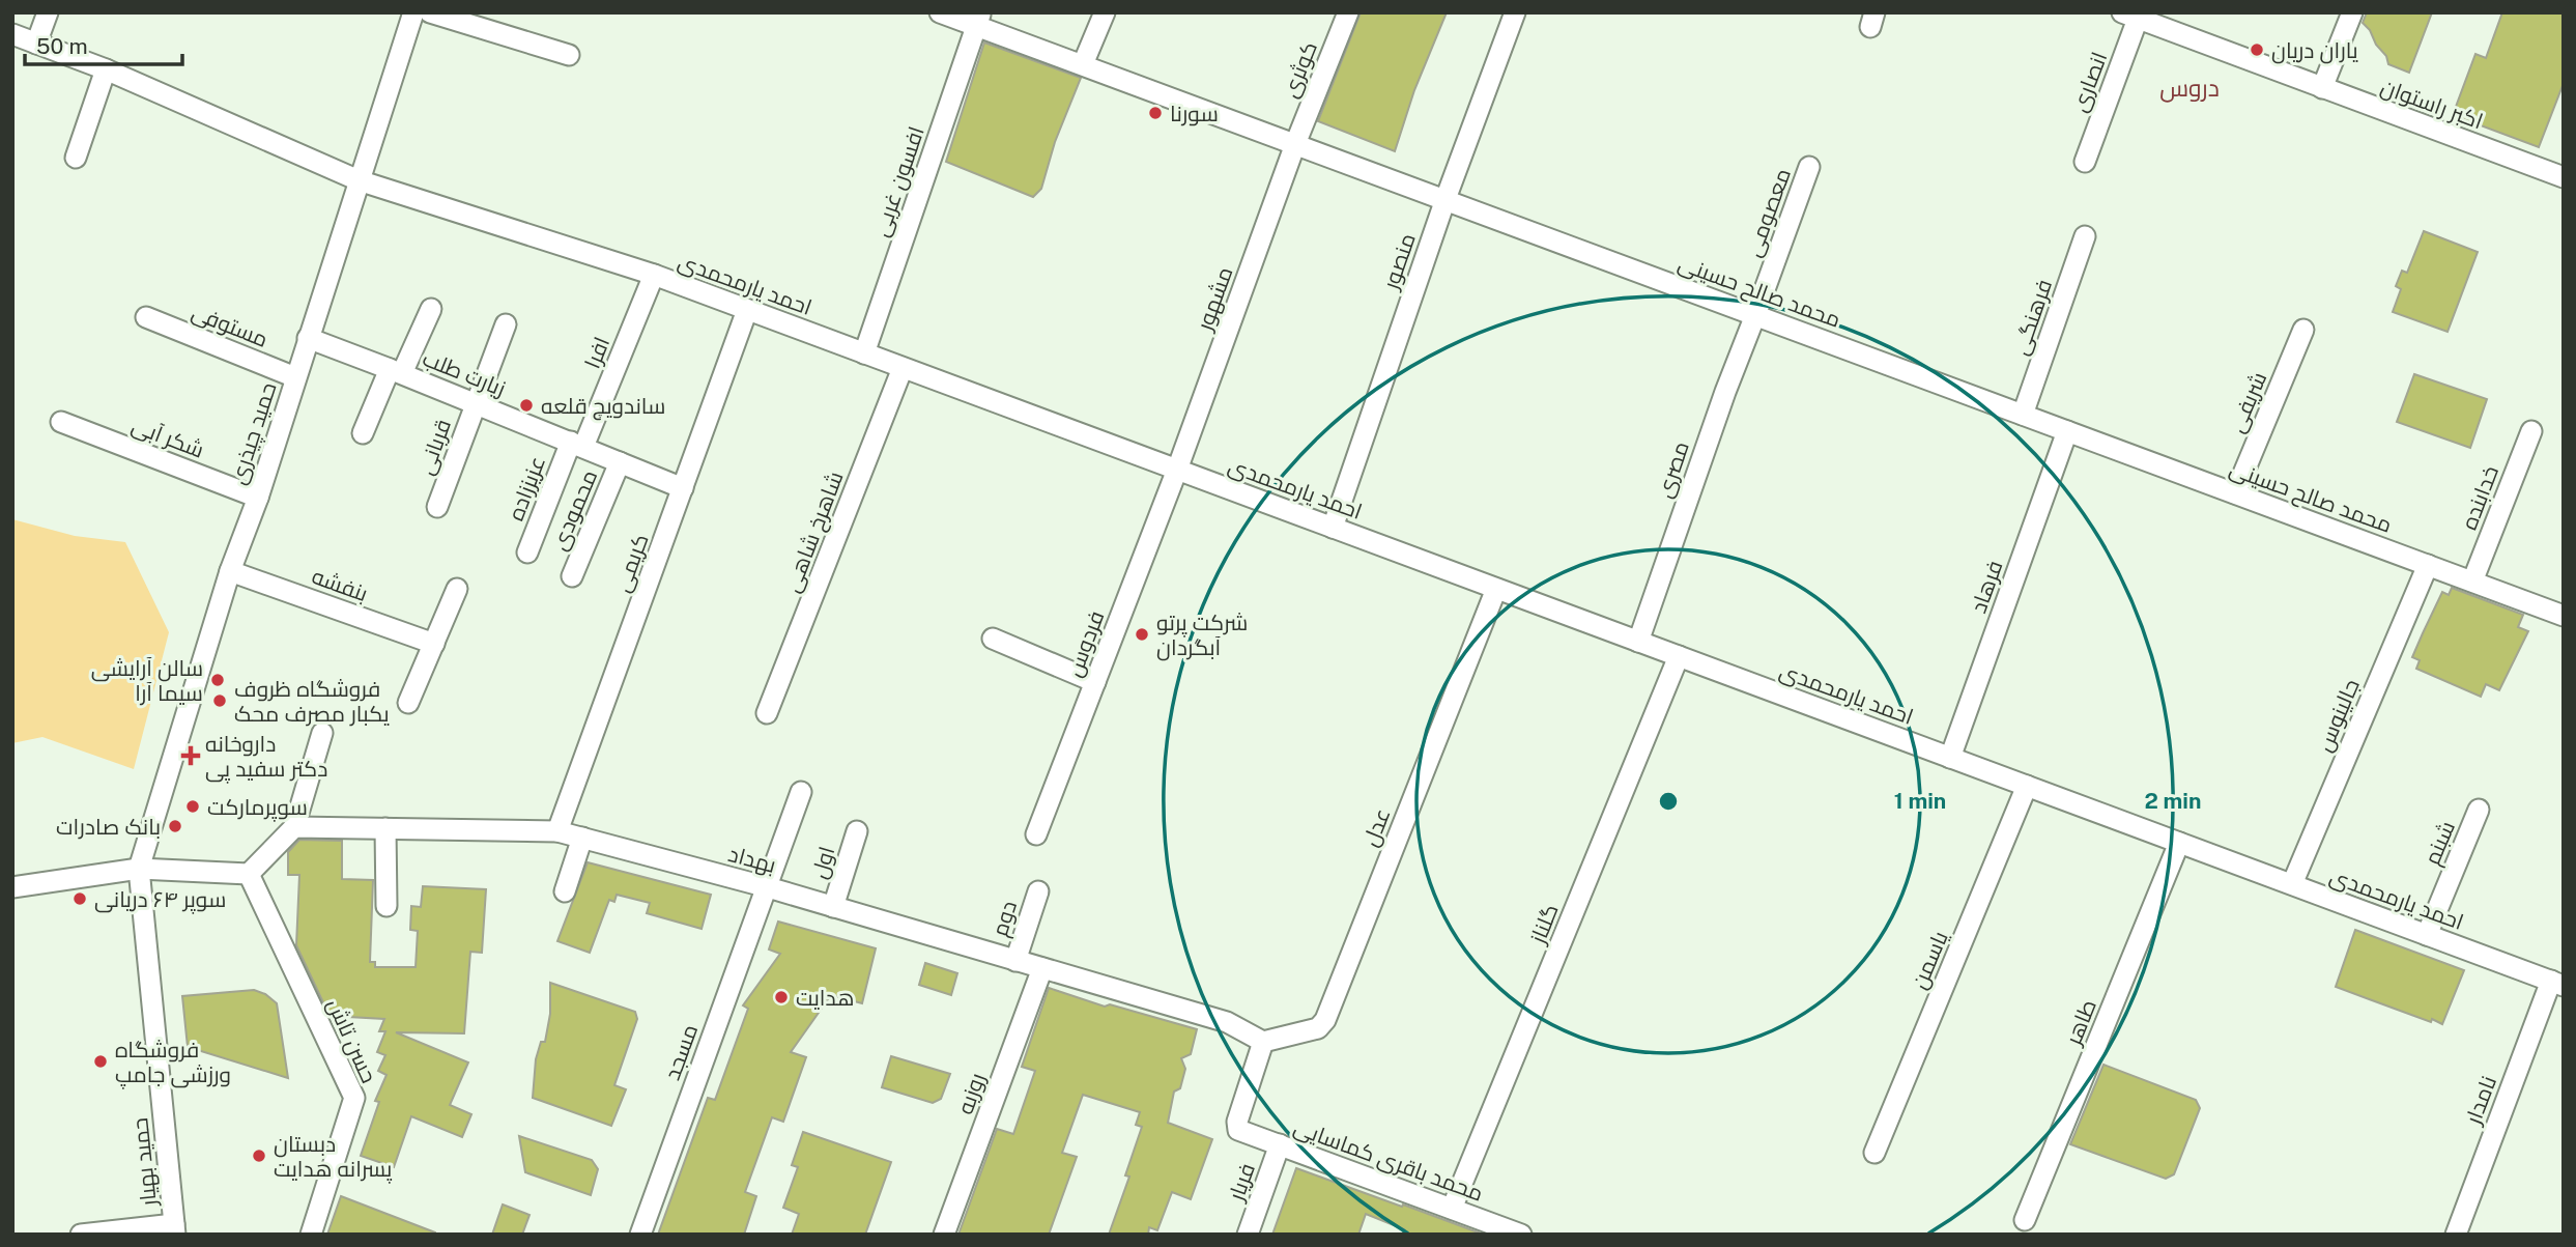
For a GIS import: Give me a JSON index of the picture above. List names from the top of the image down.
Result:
{
  "streets": {
    "street": [
      "کوثری",
      "انصاری",
      "اکبر راستوان",
      "افسون غربی",
      "معصومی",
      "منصور",
      "احمد یارمحمدی",
      "محمد صالح حسینی",
      "مشهور",
      "فرهنگی",
      "مستوفی",
      "افرا",
      "زیارت طلب",
      "شریفی",
      "حمید چیذری",
      "شکر آبی",
      "قربانی",
      "مصری",
      "عزیززاده",
      "خدابنده",
      "محمودی",
      "شاهرخ شاهی",
      "کریمی",
      "بنفشه",
      "فرهاد",
      "فردوس",
      "جالینوس",
      "عدل",
      "شبنم",
      "بهداد",
      "اول",
      "دوم",
      "گلناز",
      "یاسمن",
      "طاهر",
      "حسن تاش",
      "مسجد",
      "روزبه",
      "نامدار",
      "محمد باقری کماسایی",
      "حمید بهیار",
      "فریار"
    ]
  },
  "crossings": [
    ["کوثری", "محمد صالح حسینی"],
    ["کوثری", "مشهور"],
    ["انصاری", "اکبر راستوان"],
    ["افسون غربی", "احمد یارمحمدی"],
    ["افسون غربی", "محمد صالح حسینی"],
    ["معصومی", "محمد صالح حسینی"],
    ["معصومی", "مصری"],
    ["منصور", "احمد یارمحمدی"],
    ["منصور", "محمد صالح حسینی"],
    ["احمد یارمحمدی", "مشهور"],
    ["احمد یارمحمدی", "افرا"],
    ["احمد یارمحمدی", "حمید چیذری"],
    ["احمد یارمحمدی", "مصری"],
    ["احمد یارمحمدی", "شاهرخ شاهی"],
    ["احمد یارمحمدی", "کریمی"],
    ["احمد یارمحمدی", "فرهاد"],
    ["احمد یارمحمدی", "فردوس"],
    ["احمد یارمحمدی", "جالینوس"],
    ["احمد یارمحمدی", "عدل"],
    ["احمد یارمحمدی", "شبنم"],
    ["احمد یارمحمدی", "گلناز"],
    ["احمد یارمحمدی", "یاسمن"],
    ["احمد یارمحمدی", "طاهر"],
    ["احمد یارمحمدی", "نامدار"],
    ["محمد صالح حسینی", "مشهور"],
    ["محمد صالح حسینی", "فرهنگی"],
    ["محمد صالح حسینی", "شریفی"],
    ["محمد صالح حسینی", "مصری"],
    ["محمد صالح حسینی", "خدابنده"],
    ["محمد صالح حسینی", "فرهاد"],
    ["محمد صالح حسینی", "جالینوس"],
    ["مشهور", "فردوس"],
    ["مستوفی", "حمید چیذری"],
    ["افرا", "زیارت طلب"],
    ["افرا", "عزیززاده"],
    ["زیارت طلب", "حمید چیذری"],
    ["زیارت طلب", "قربانی"],
    ["زیارت طلب", "عزیززاده"],
    ["زیارت طلب", "محمودی"],
    ["زیارت طلب", "کریمی"],
    ["حمید چیذری", "شکر آبی"],
    ["حمید چیذری", "بنفشه"],
    ["حمید چیذری", "حمید بهیار"],
    ["کریمی", "بهداد"],
    ["عدل", "بهداد"],
    ["عدل", "محمد باقری کماسایی"],
    ["بهداد", "اول"],
    ["بهداد", "دوم"],
    ["بهداد", "مسجد"],
    ["بهداد", "روزبه"],
    ["بهداد", "محمد باقری کماسایی"],
    ["گلناز", "محمد باقری کماسایی"],
    ["محمد باقری کماسایی", "فریار"]
  ],
  "districts": ["دروس"],
  "places": {
    "other": [
      "یاران دریان",
      "سورنا",
      "ساندویچ قلعه",
      "شرکت پرتو آبگردان",
      "سالن آرایشی سیما آرا",
      "فروشگاه ظروف یکبار مصرف محک",
      "سوپرمارکت",
      "بانک صادرات",
      "سوپر ۶۴ دریانی",
      "هدایت",
      "فروشگاه ورزشی جامپ",
      "دبستان پسرانه هدایت"
    ],
    "health": ["داروخانه دکتر سفید پی"]
  },
  "scale_bar": "50 m",
  "rings": ["1 min", "2 min"]
}
